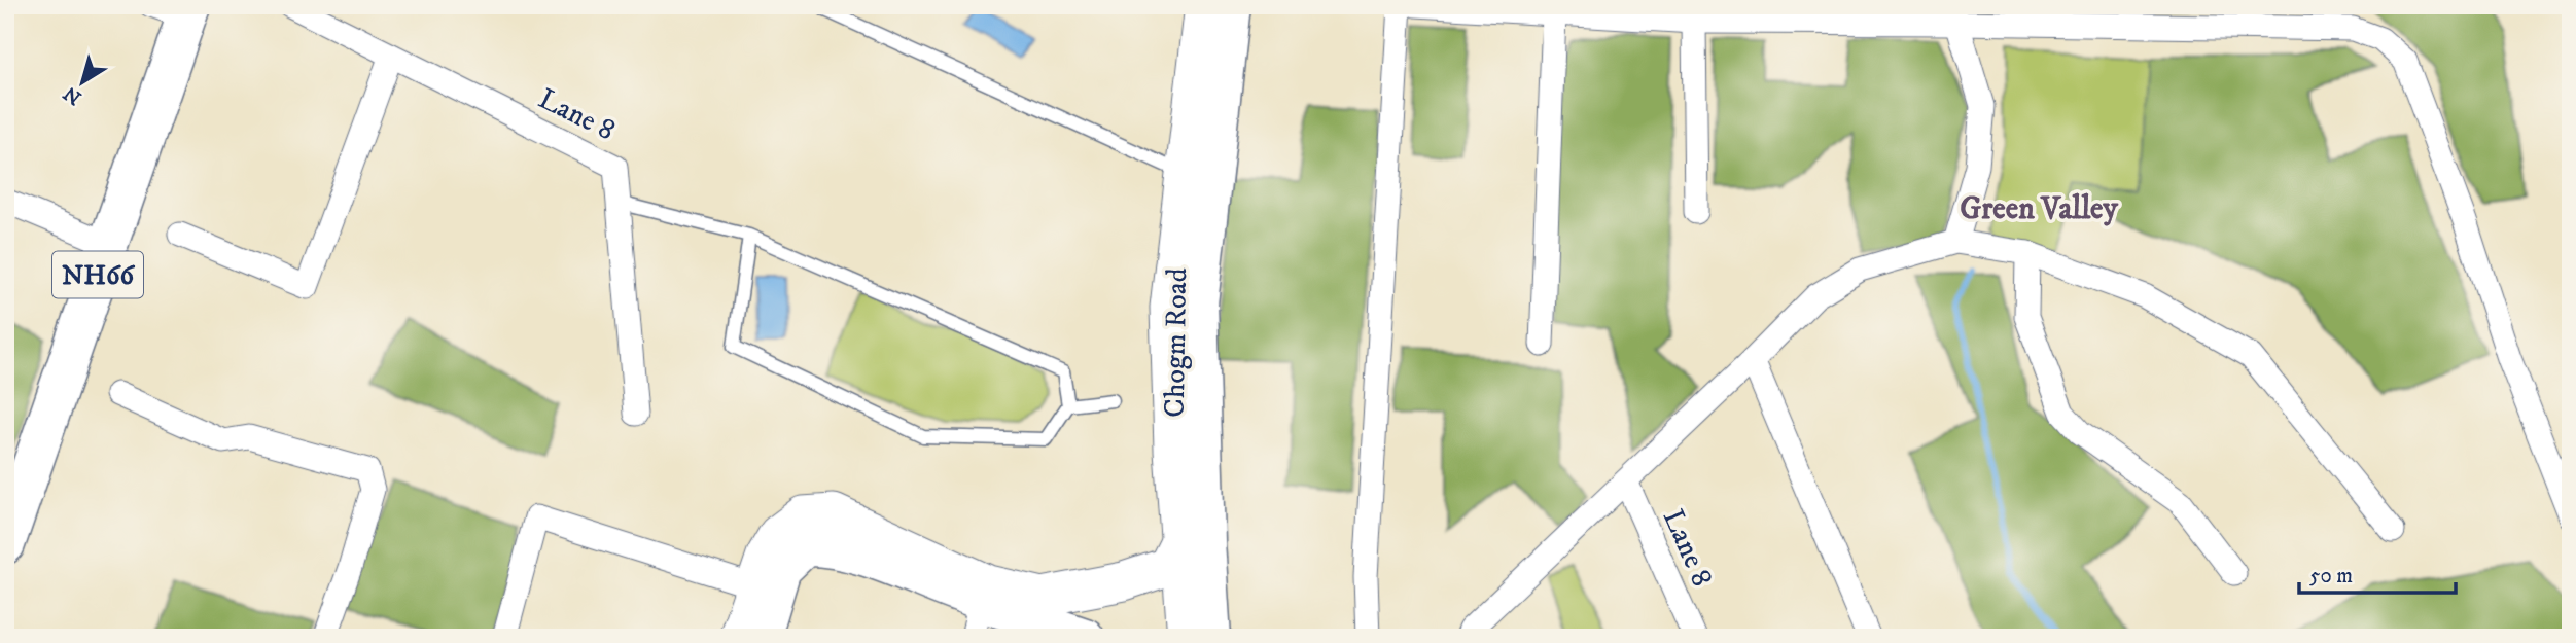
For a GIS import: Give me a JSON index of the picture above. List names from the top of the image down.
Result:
{
  "streets": {
    "highway": ["NH66", "Chogm Road"],
    "street": ["Lane 8"]
  },
  "districts": ["Green Valley"],
  "scale_bar": "50 m",
  "north": "bottom left"
}
